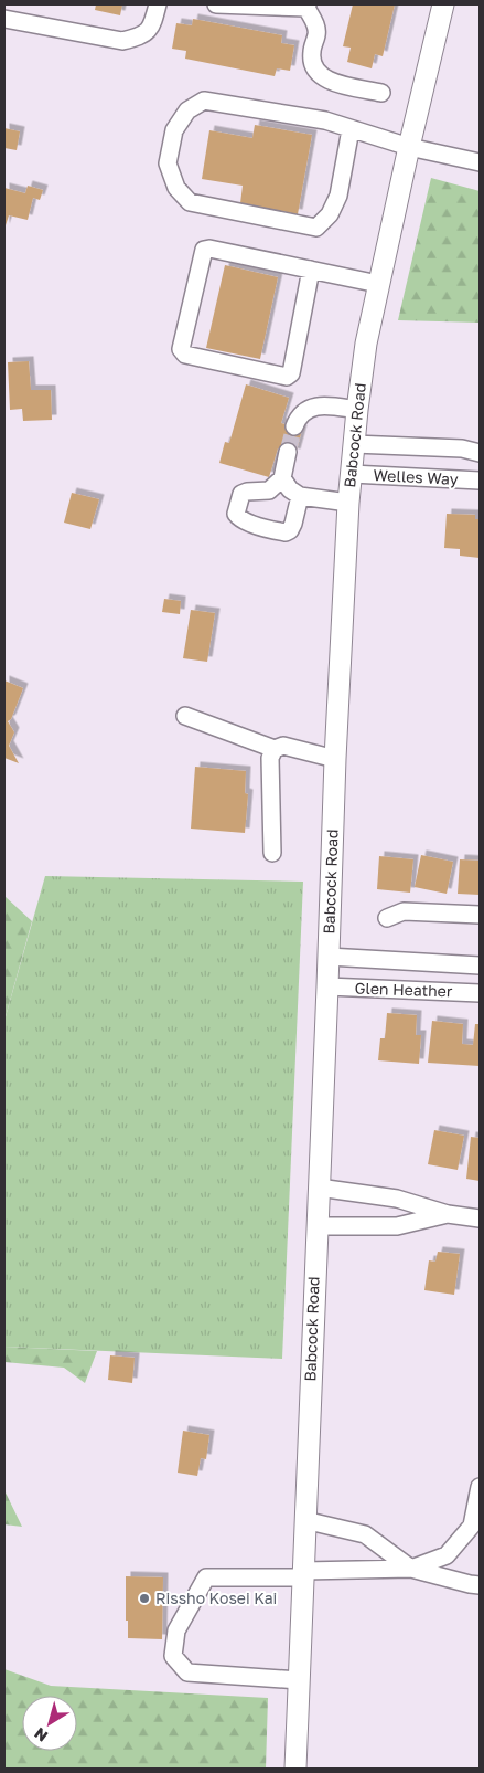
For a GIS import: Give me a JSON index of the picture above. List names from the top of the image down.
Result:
{
  "streets": {
    "main road": ["Babcock Road"],
    "street": ["Welles Way", "Glen Heather"]
  },
  "crossings": [
    ["Babcock Road", "Welles Way"],
    ["Babcock Road", "Glen Heather"]
  ],
  "places": ["Rissho Kosei Kai"],
  "north": "bottom left"
}
